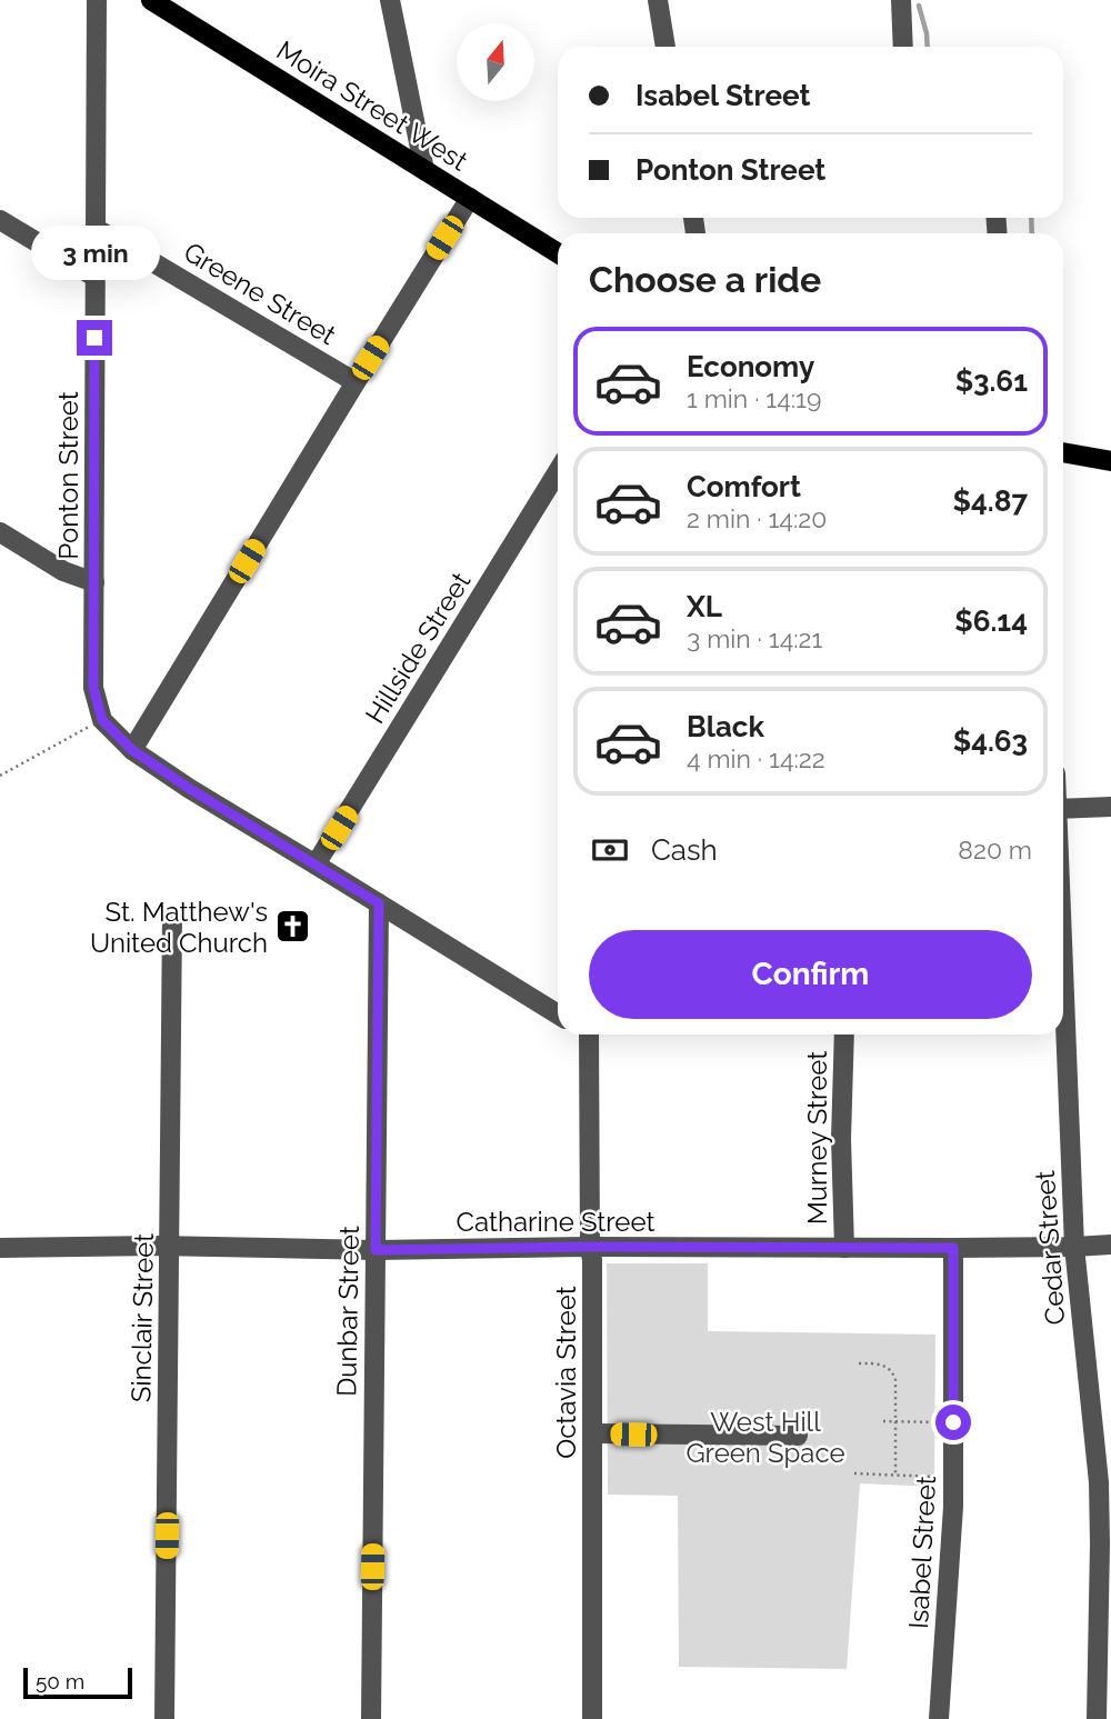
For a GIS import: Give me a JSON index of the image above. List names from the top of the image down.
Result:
{
  "streets": {
    "main road": ["Moira Street West"],
    "street": [
      "Greene Street",
      "Ponton Street",
      "Hillside Street",
      "Murney Street",
      "Catharine Street",
      "Cedar Street",
      "Dunbar Street",
      "Sinclair Street",
      "Octavia Street",
      "Isabel Street"
    ]
  },
  "crossings": [
    ["Greene Street", "Ponton Street"],
    ["Murney Street", "Catharine Street"],
    ["Catharine Street", "Cedar Street"],
    ["Catharine Street", "Dunbar Street"],
    ["Catharine Street", "Sinclair Street"],
    ["Catharine Street", "Octavia Street"],
    ["Catharine Street", "Isabel Street"]
  ],
  "parks": ["West Hill Green Space"],
  "places": {
    "church": ["St. Matthew's United Church"]
  },
  "scale_bar": "50 m",
  "north": "top",
  "page": {
    "banner": ["Isabel Street", "Ponton Street"],
    "bubble": "3 min",
    "heading": "Choose a ride",
    "list": [
      {
        "name": "Economy",
        "note": "1 min · 14:19",
        "value": "$3.61"
      },
      {
        "name": "Comfort",
        "note": "2 min · 14:20",
        "value": "$4.87"
      },
      {
        "name": "XL",
        "note": "3 min · 14:21",
        "value": "$6.14"
      },
      {
        "name": "Black",
        "note": "4 min · 14:22",
        "value": "$4.63"
      }
    ],
    "pay": ["Cash", "820 m"],
    "buttons": "Confirm",
    "scale": "50 m"
  }
}
